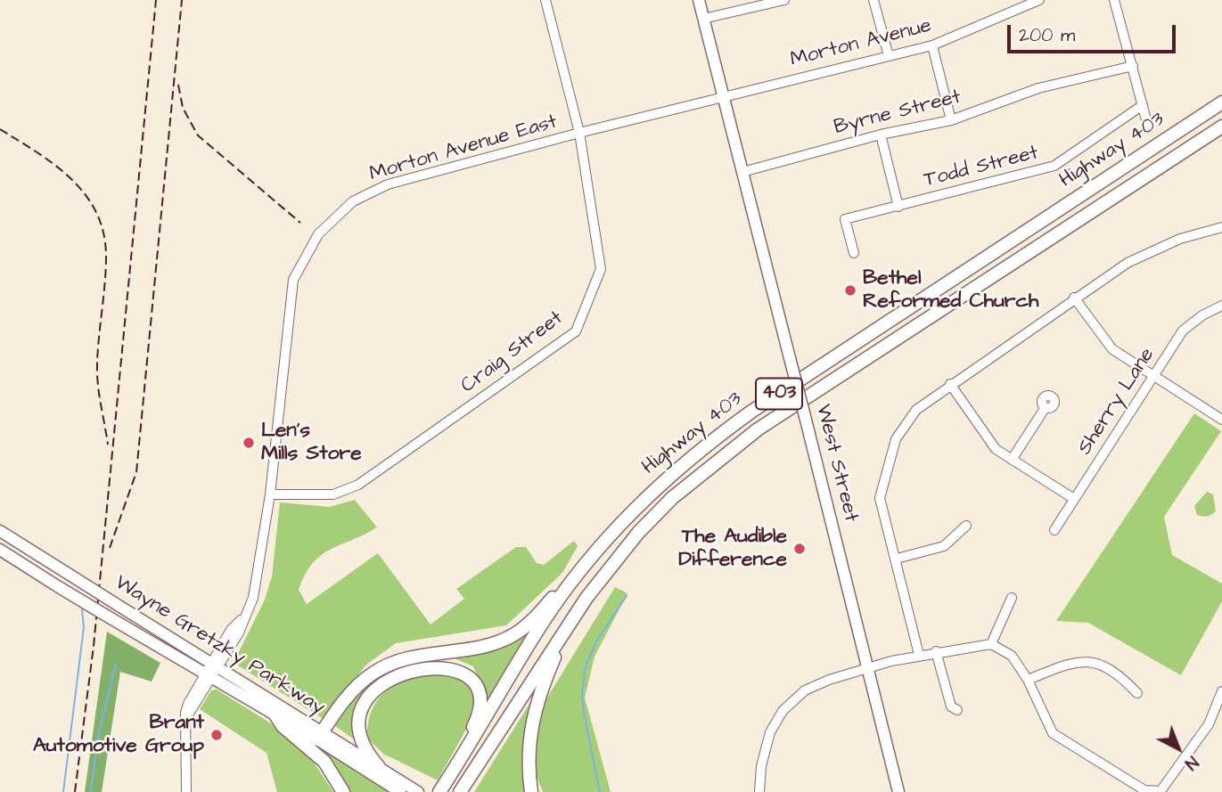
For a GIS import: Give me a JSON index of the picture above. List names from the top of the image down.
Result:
{
  "streets": {
    "highway": ["Highway 403", "403"],
    "main road": ["West Street", "Wayne Gretzky Parkway"],
    "street": [
      "Morton Avenue",
      "Byrne Street",
      "Morton Avenue East",
      "Todd Street",
      "Craig Street",
      "Sherry Lane"
    ]
  },
  "crossings": [
    ["Morton Avenue", "Morton Avenue East"],
    ["Morton Avenue", "West Street"],
    ["Byrne Street", "West Street"],
    ["Morton Avenue East", "Craig Street"],
    ["Morton Avenue East", "West Street"],
    ["Morton Avenue East", "Wayne Gretzky Parkway"]
  ],
  "places": [
    "Bethel Reformed Church",
    "Len's Mills Store",
    "The Audible Difference",
    "Brant Automotive Group"
  ],
  "scale_bar": "200 m",
  "north": "bottom right"
}
